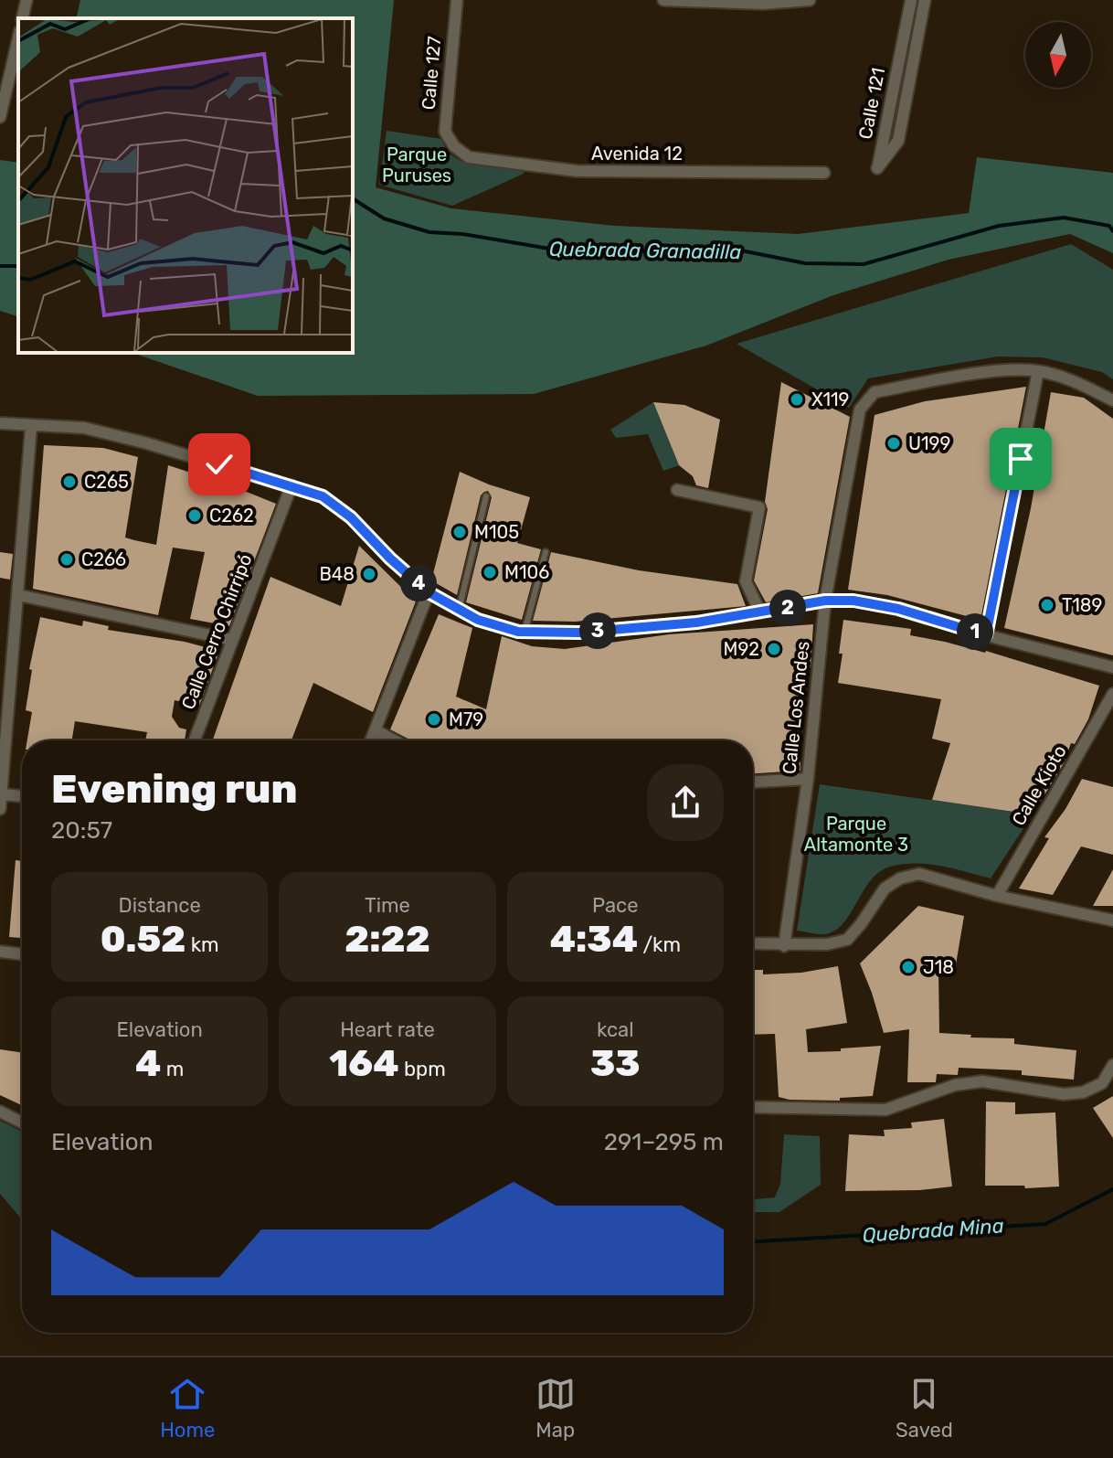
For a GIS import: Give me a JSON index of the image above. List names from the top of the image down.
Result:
{
  "streets": {
    "street": [
      "Calle 127",
      "Calle 121",
      "Avenida 12",
      "Calle Cerro Chirripó",
      "Calle Los Andes",
      "Calle Kioto"
    ]
  },
  "crossings": [
    ["Calle 127", "Avenida 12"]
  ],
  "water": ["Quebrada Granadilla", "Quebrada Mina"],
  "parks": ["Parque Puruses", "Parque Altamonte 3"],
  "places": [
    "X119",
    "U199",
    "C265",
    "C262",
    "M105",
    "C266",
    "M106",
    "B48",
    "T189",
    "M92",
    "M79",
    "J18"
  ],
  "north": "bottom",
  "page": {
    "pins": [
      "4",
      "2",
      "3",
      "1"
    ],
    "heading": ["Evening run", "20:57"],
    "stats": [
      ["Distance", "0.52 km"],
      ["Time", "2:22"],
      ["Pace", "4:34 /km"],
      ["Elevation", "4 m"],
      ["Heart rate", "164 bpm"],
      ["kcal", "33"]
    ],
    "chart": ["Elevation", "291–295 m"],
    "tabs": ["Home", "Map", "Saved"]
  }
}
